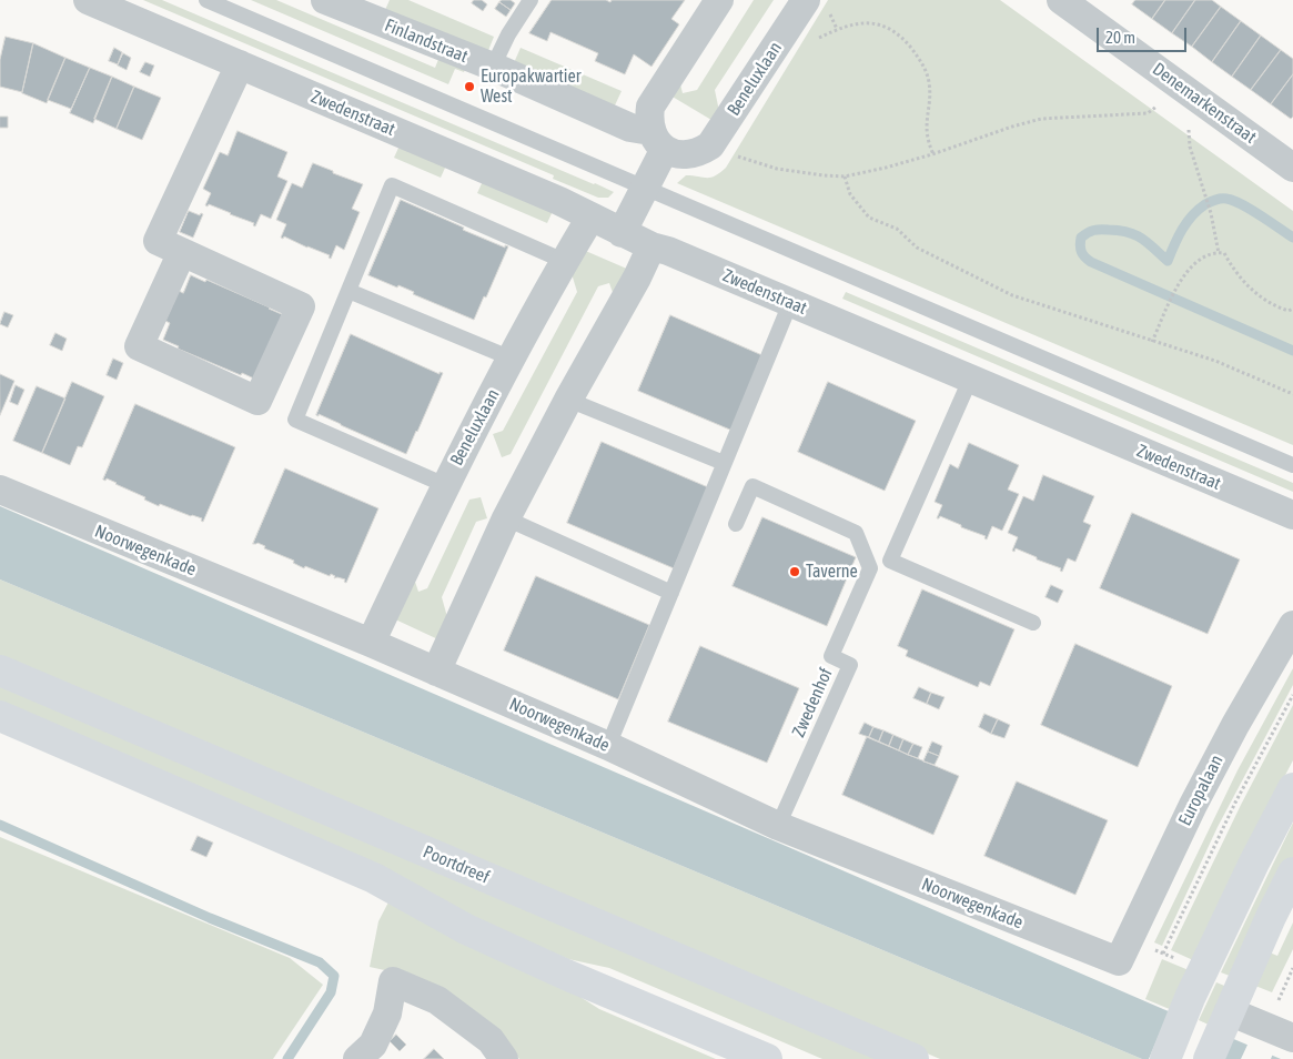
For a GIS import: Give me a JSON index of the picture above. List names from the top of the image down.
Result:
{
  "streets": {
    "main road": ["Poortdreef"],
    "street": [
      "Finlandstraat",
      "Beneluxlaan",
      "Denemarkenstraat",
      "Zwedenstraat",
      "Noorwegenkade",
      "Europalaan"
    ],
    "lane": ["Zwedenhof"]
  },
  "crossings": [
    ["Beneluxlaan", "Zwedenstraat"],
    ["Beneluxlaan", "Noorwegenkade"],
    ["Noorwegenkade", "Zwedenhof"],
    ["Noorwegenkade", "Europalaan"]
  ],
  "places": ["Europakwartier West", "Taverne"],
  "scale_bar": "20 m"
}
